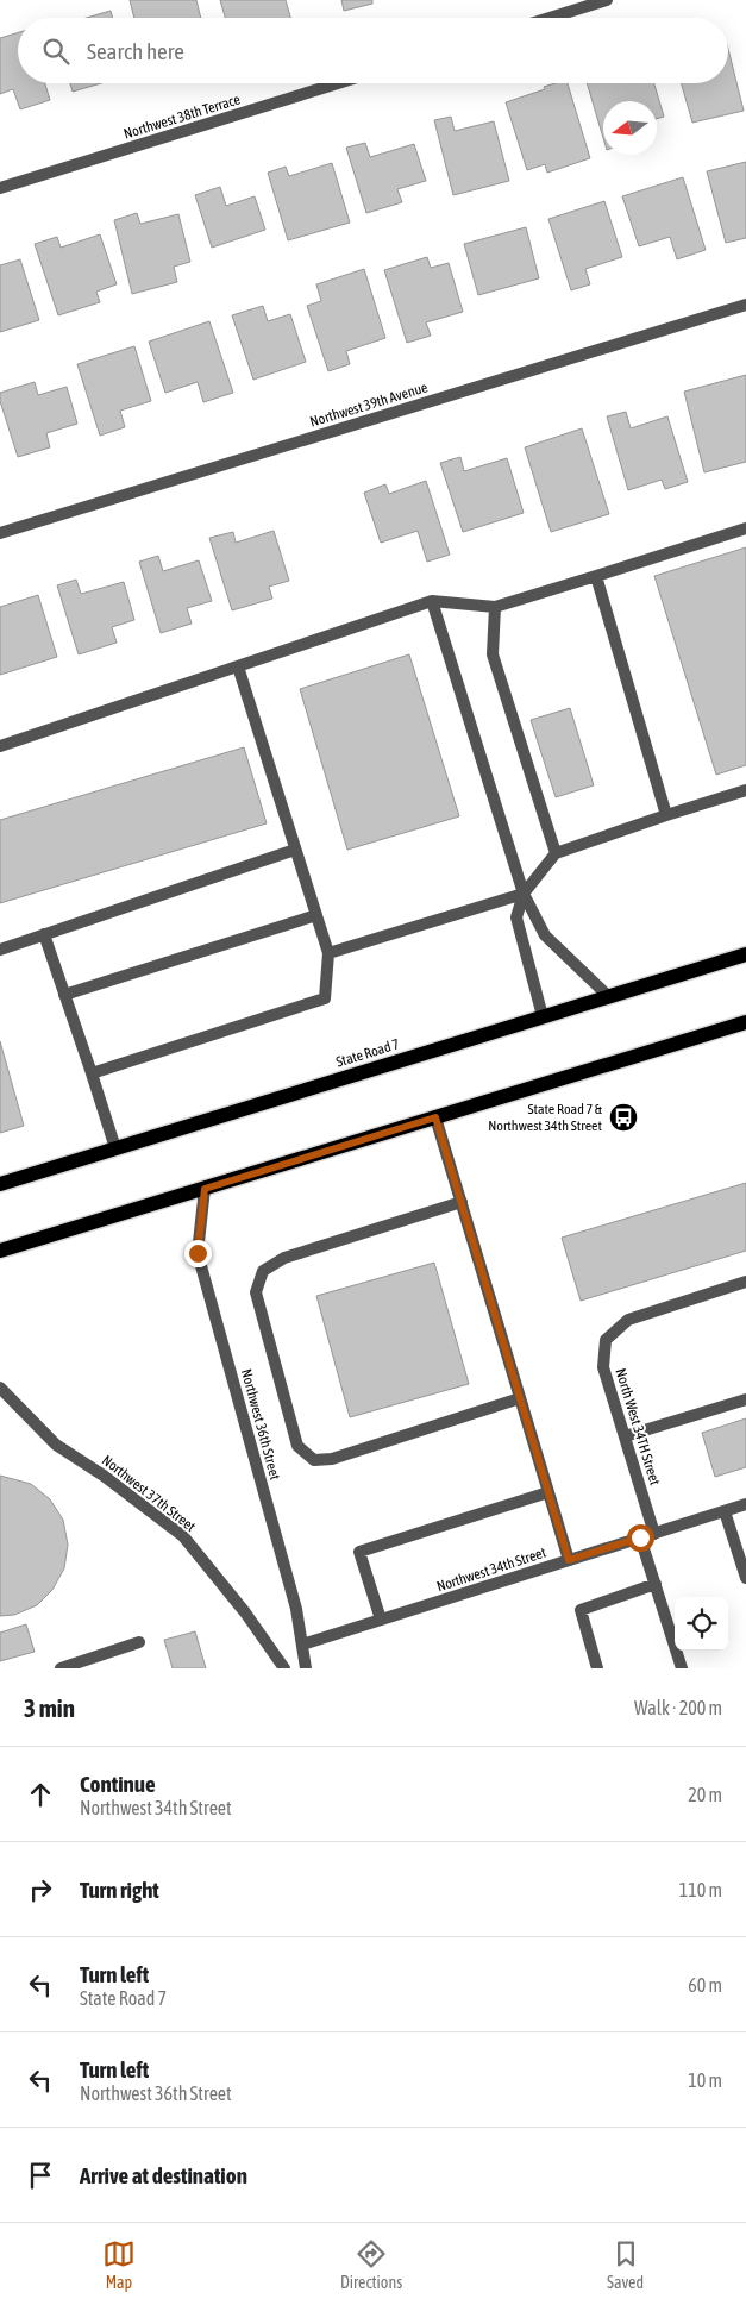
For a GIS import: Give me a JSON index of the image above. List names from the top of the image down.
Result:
{
  "streets": {
    "main road": ["State Road 7"],
    "street": [
      "Northwest 38th Terrace",
      "Northwest 39th Avenue",
      "Northwest 36th Street",
      "North West 34TH Street",
      "Northwest 37th Street",
      "Northwest 34th Street"
    ]
  },
  "crossings": [
    ["Northwest 36th Street", "Northwest 34th Street"],
    ["North West 34TH Street", "Northwest 34th Street"]
  ],
  "places": {
    "bus stop": ["State Road 7 & Northwest 34th Street"]
  },
  "north": "left",
  "page": {
    "search": "Search here",
    "heading": ["3 min", "Walk · 200 m"],
    "list": [
      ["Continue", "Northwest 34th Street", "20 m"],
      ["Turn right", "110 m"],
      ["Turn left", "State Road 7", "60 m"],
      ["Turn left", "Northwest 36th Street", "10 m"],
      "Arrive at destination"
    ],
    "nav": ["Map", "Directions", "Saved"]
  }
}
